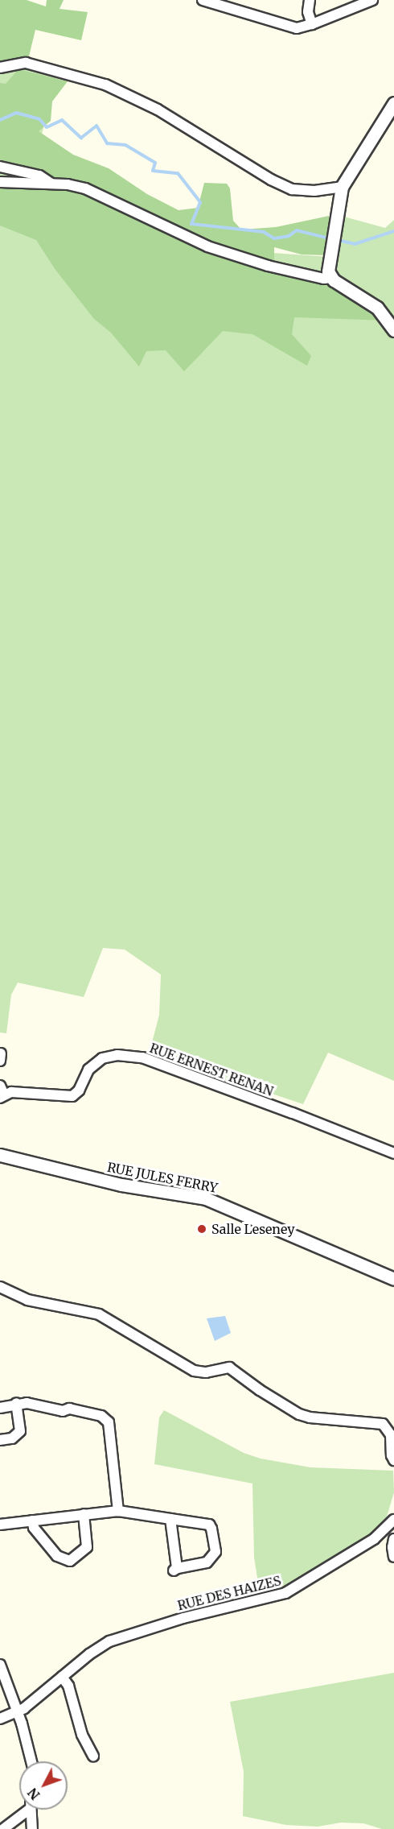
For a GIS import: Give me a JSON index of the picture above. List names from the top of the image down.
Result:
{
  "streets": {
    "street": ["RUE ERNEST RENAN", "RUE JULES FERRY", "RUE DES HAIZES"]
  },
  "places": ["Salle Leseney"],
  "north": "bottom left"
}
